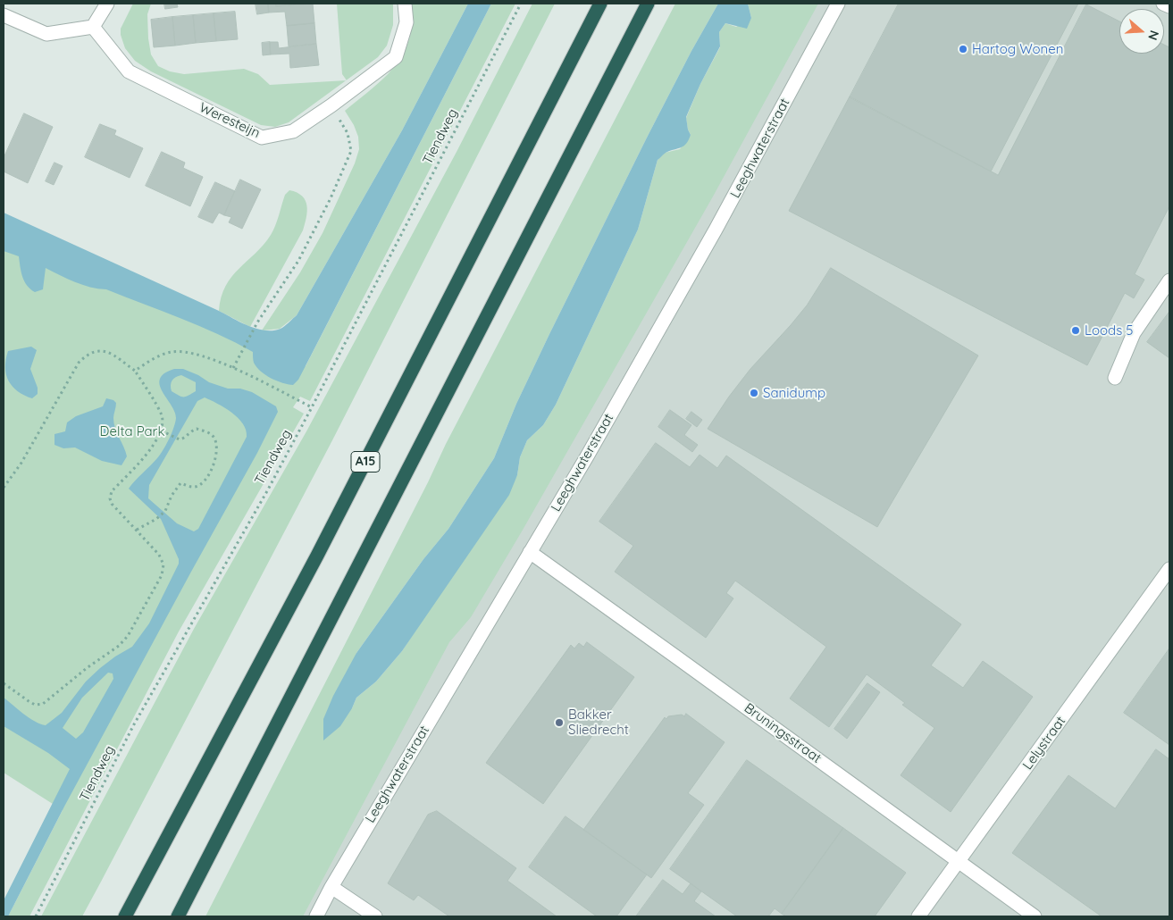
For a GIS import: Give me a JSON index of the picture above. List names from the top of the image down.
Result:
{
  "streets": {
    "highway": ["A15"],
    "street": [
      "Weresteijn",
      "Leeghwaterstraat",
      "Bruningsstraat",
      "Lelystraat"
    ],
    "path": ["Tiendweg"]
  },
  "crossings": [
    ["Leeghwaterstraat", "Bruningsstraat"],
    ["Bruningsstraat", "Lelystraat"]
  ],
  "parks": ["Delta Park"],
  "places": [
    "Hartog Wonen",
    "Loods 5",
    "Sanidump",
    "Bakker Sliedrecht"
  ],
  "north": "right"
}
